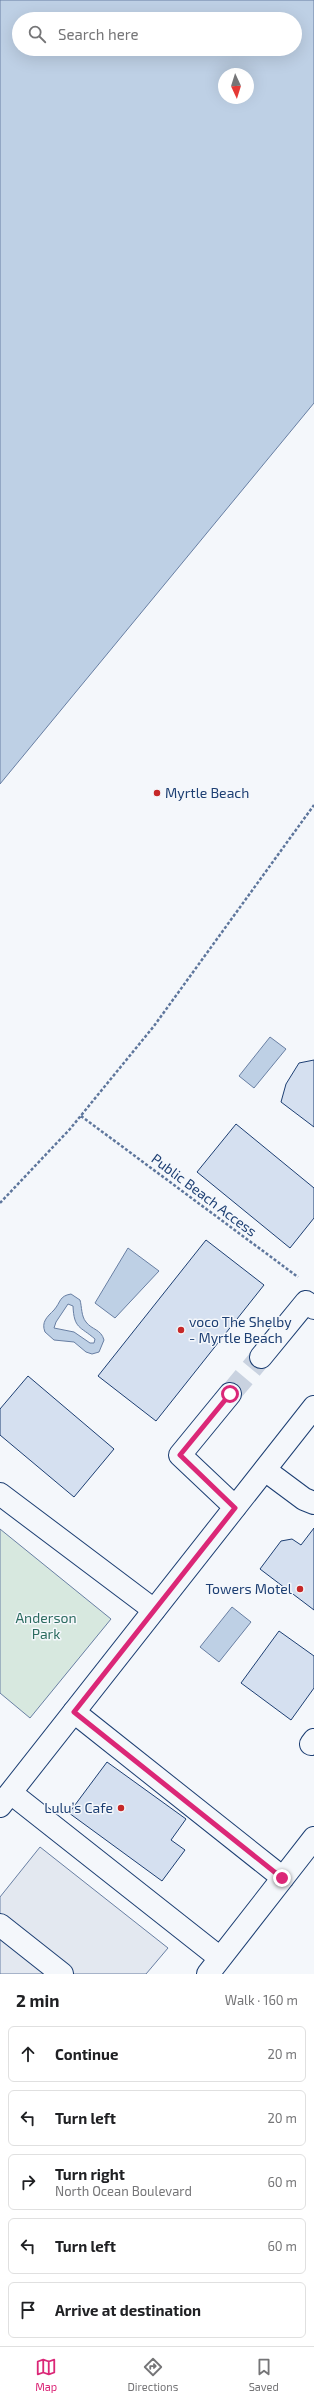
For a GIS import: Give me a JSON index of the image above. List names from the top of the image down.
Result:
{
  "streets": {
    "path": ["Public Beach Access"]
  },
  "parks": ["Anderson Park"],
  "places": [
    "Myrtle Beach",
    "voco The Shelby - Myrtle Beach",
    "Towers Motel",
    "Lulu’s Cafe"
  ],
  "north": "bottom",
  "page": {
    "search": "Search here",
    "heading": ["2 min", "Walk · 160 m"],
    "list": [
      ["Continue", "20 m"],
      ["Turn left", "20 m"],
      ["Turn right", "North Ocean Boulevard", "60 m"],
      ["Turn left", "60 m"],
      "Arrive at destination"
    ],
    "nav": ["Map", "Directions", "Saved"]
  }
}
